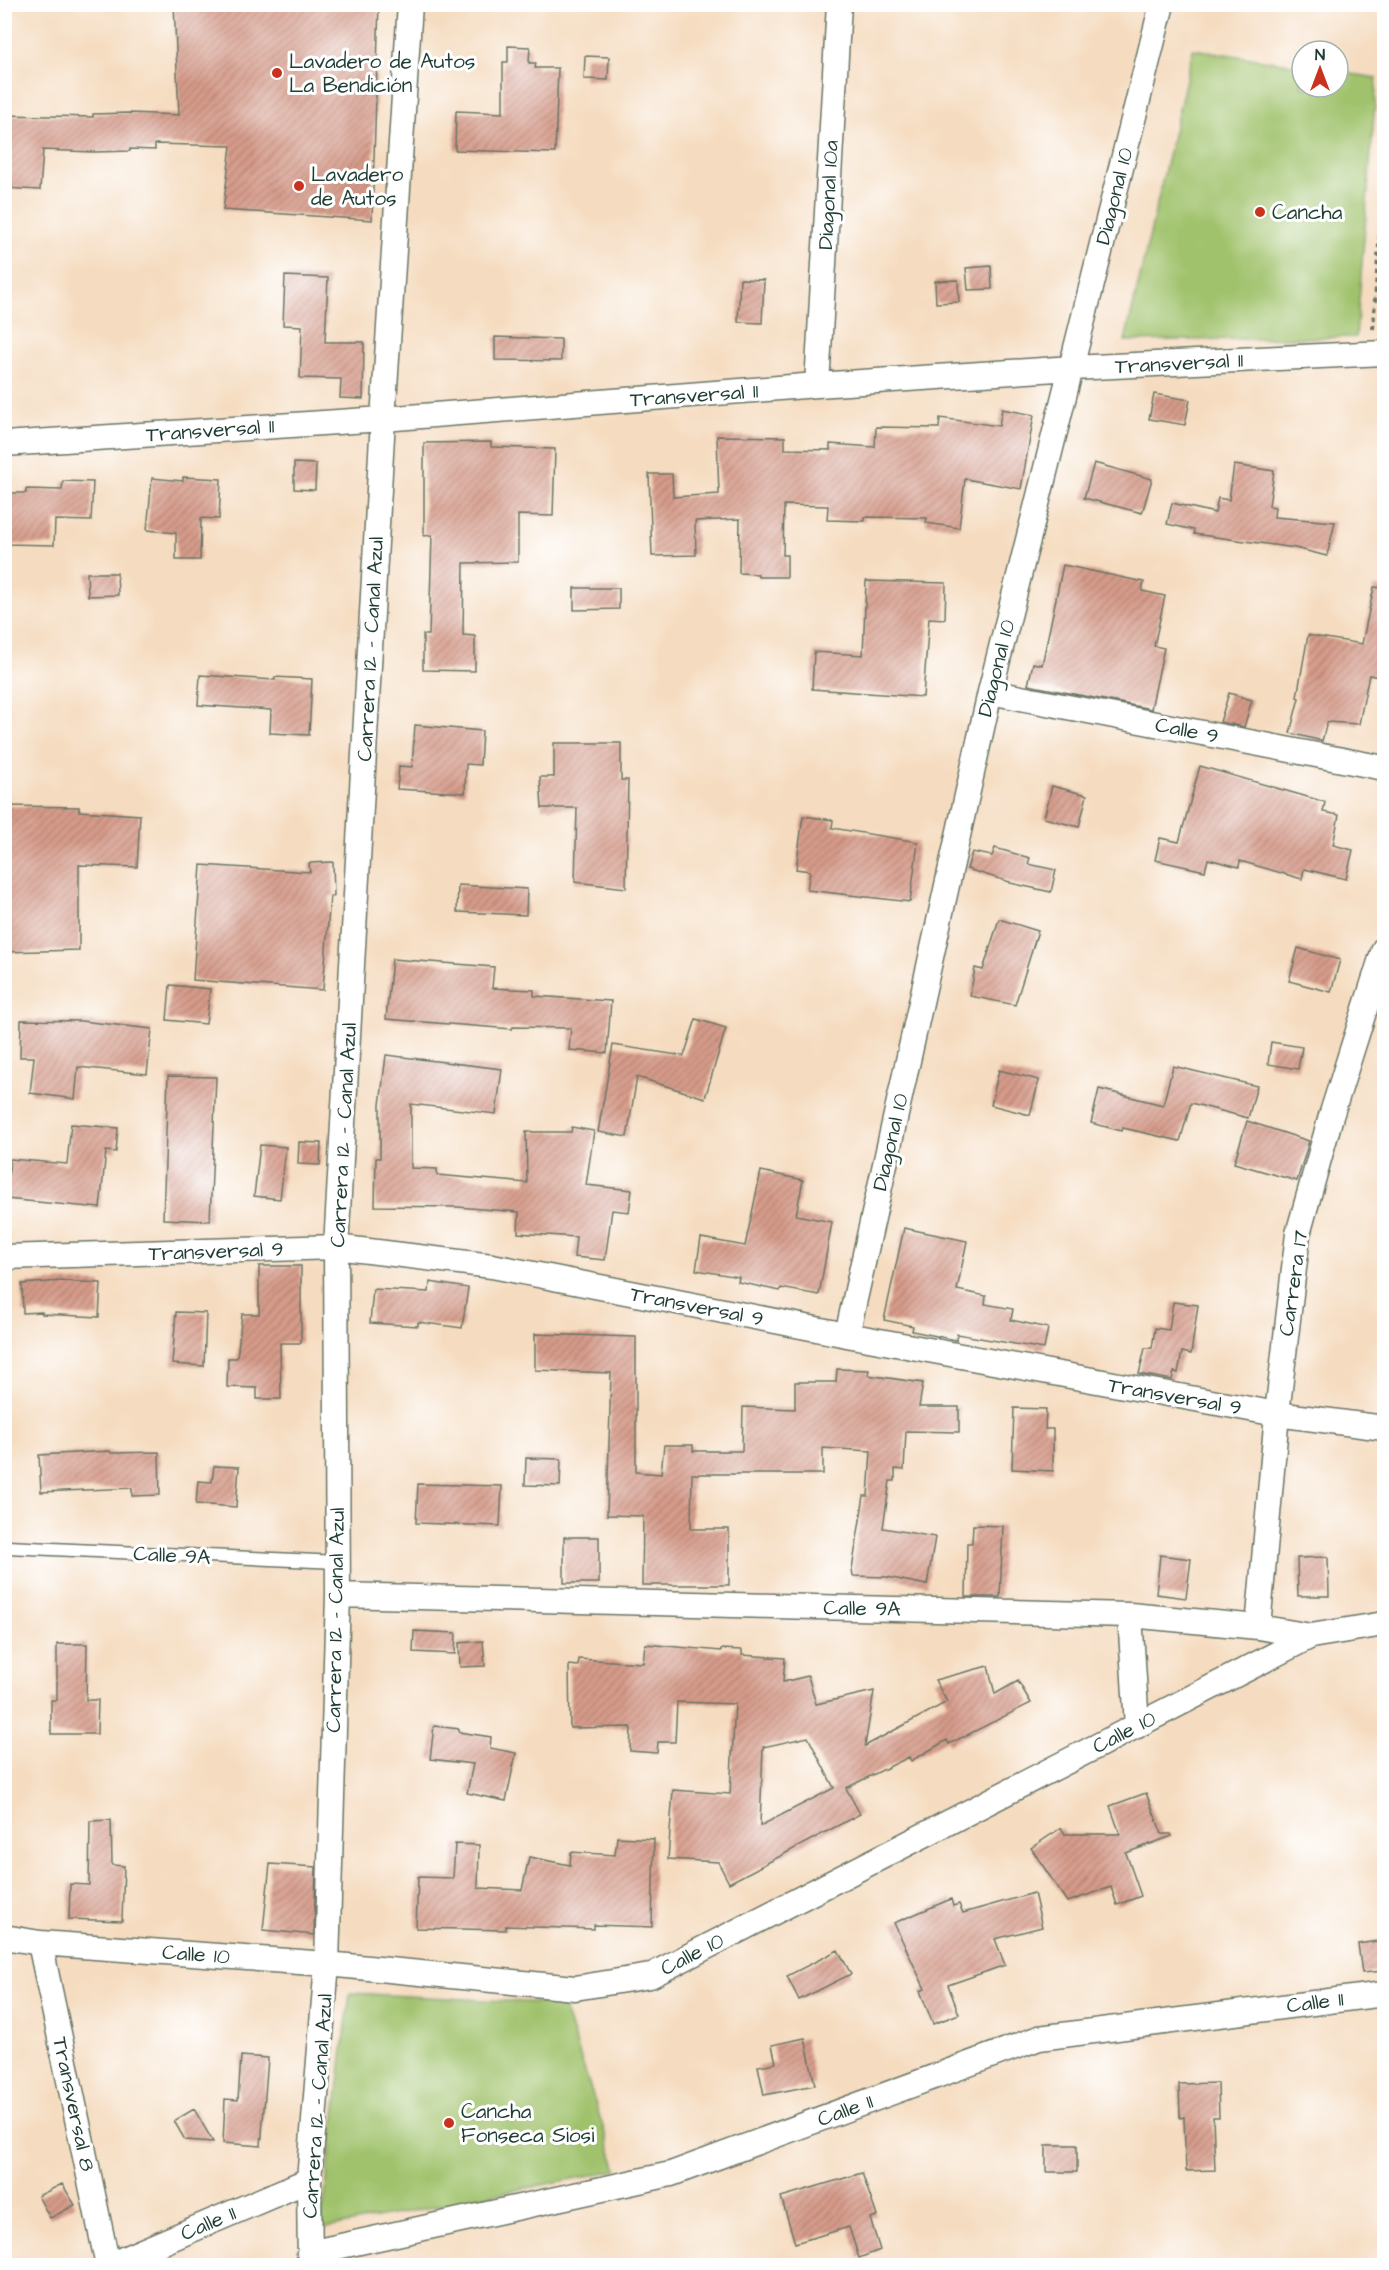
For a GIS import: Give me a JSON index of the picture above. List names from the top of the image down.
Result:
{
  "streets": {
    "street": [
      "Diagonal 10a",
      "Diagonal 10",
      "Transversal 11",
      "Carrera 12 - Canal Azul",
      "Calle 9",
      "Transversal 9",
      "Carrera 17",
      "Calle 9A",
      "Calle 10",
      "Calle 11",
      "Transversal 8"
    ]
  },
  "crossings": [
    ["Diagonal 10a", "Transversal 11"],
    ["Diagonal 10", "Transversal 11"],
    ["Diagonal 10", "Calle 9"],
    ["Diagonal 10", "Transversal 9"],
    ["Transversal 11", "Carrera 12 - Canal Azul"],
    ["Carrera 12 - Canal Azul", "Transversal 9"],
    ["Carrera 12 - Canal Azul", "Calle 9A"],
    ["Carrera 12 - Canal Azul", "Calle 10"],
    ["Carrera 12 - Canal Azul", "Calle 11"],
    ["Transversal 9", "Carrera 17"],
    ["Carrera 17", "Calle 9A"],
    ["Calle 9A", "Calle 10"],
    ["Calle 10", "Transversal 8"],
    ["Calle 11", "Transversal 8"]
  ],
  "places": [
    "Lavadero de Autos La Bendición",
    "Lavadero de Autos",
    "Cancha",
    "Cancha Fonseca Siosi"
  ],
  "north": "top"
}
